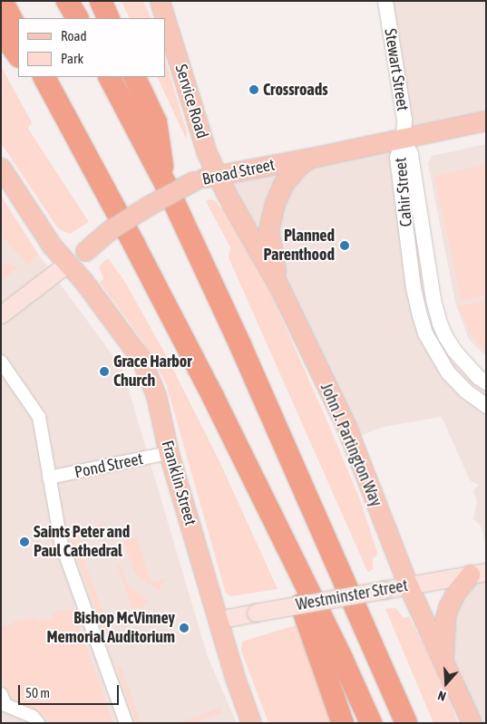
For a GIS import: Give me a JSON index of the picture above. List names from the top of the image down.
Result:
{
  "streets": {
    "main road": [
      "Service Road",
      "Broad Street",
      "John J. Partington Way",
      "Franklin Street",
      "Westminster Street"
    ],
    "street": ["Stewart Street", "Cahir Street", "Pond Street"]
  },
  "crossings": [
    ["Stewart Street", "Broad Street"],
    ["Stewart Street", "Cahir Street"],
    ["Service Road", "Broad Street"],
    ["Service Road", "John J. Partington Way"],
    ["Broad Street", "Cahir Street"],
    ["Broad Street", "John J. Partington Way"],
    ["Broad Street", "Franklin Street"],
    ["John J. Partington Way", "Westminster Street"],
    ["Pond Street", "Franklin Street"],
    ["Franklin Street", "Westminster Street"]
  ],
  "places": [
    "Crossroads",
    "Planned Parenthood",
    "Grace Harbor Church",
    "Saints Peter and Paul Cathedral",
    "Bishop McVinney Memorial Auditorium"
  ],
  "legend": ["Road", "Park"],
  "scale_bar": "50 m",
  "north": "bottom"
}
